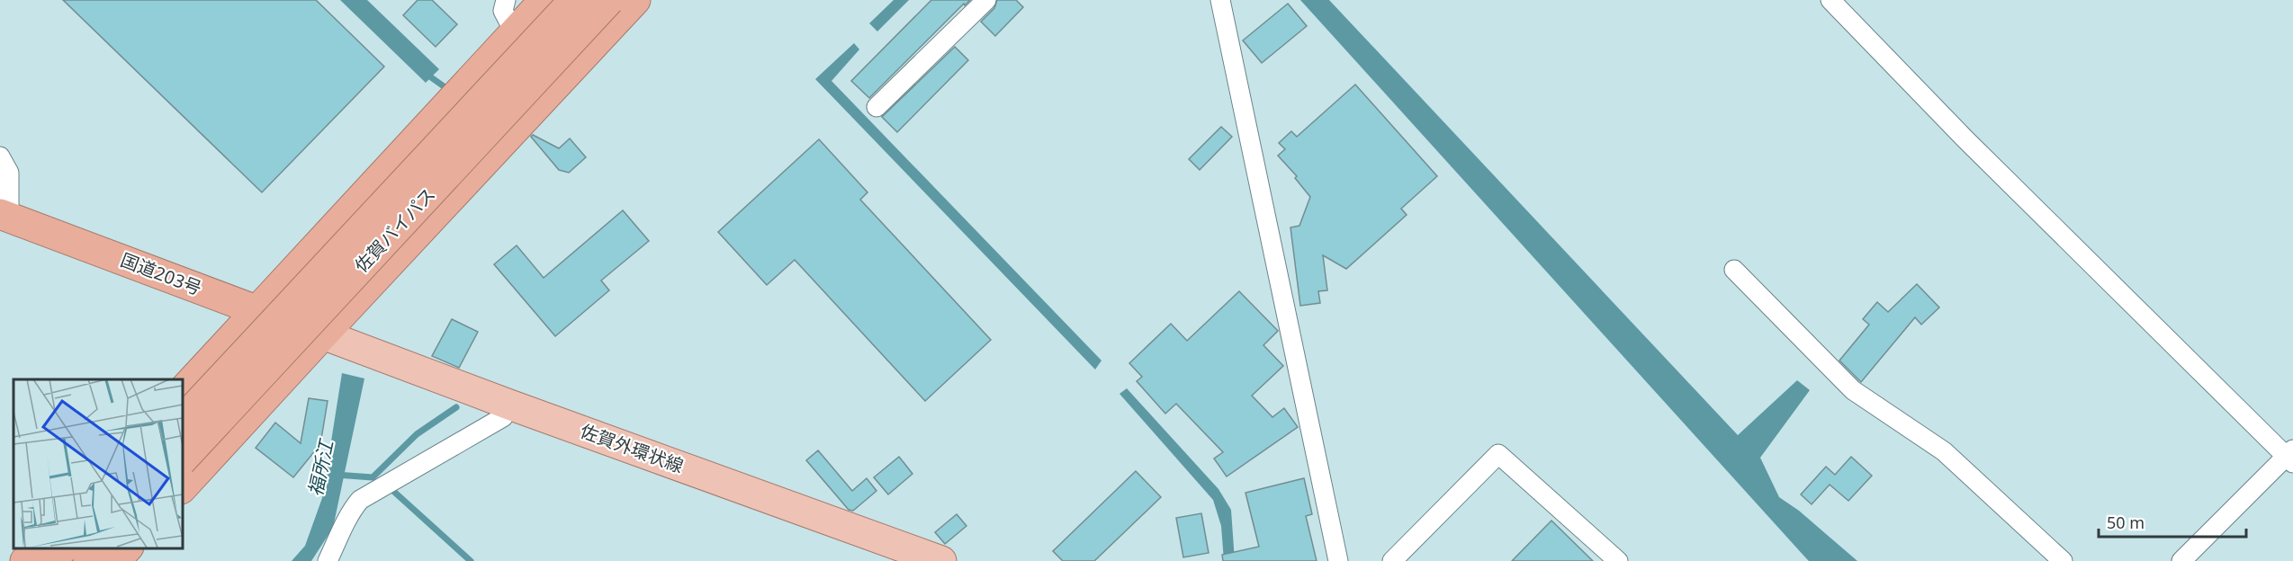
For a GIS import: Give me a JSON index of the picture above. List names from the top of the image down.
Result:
{
  "streets": {
    "highway": ["佐賀バイパス", "国道203号"],
    "main road": ["佐賀外環状線"]
  },
  "crossings": [
    ["国道203号", "佐賀外環状線"]
  ],
  "water": ["福所江"],
  "scale_bar": "50 m"
}
